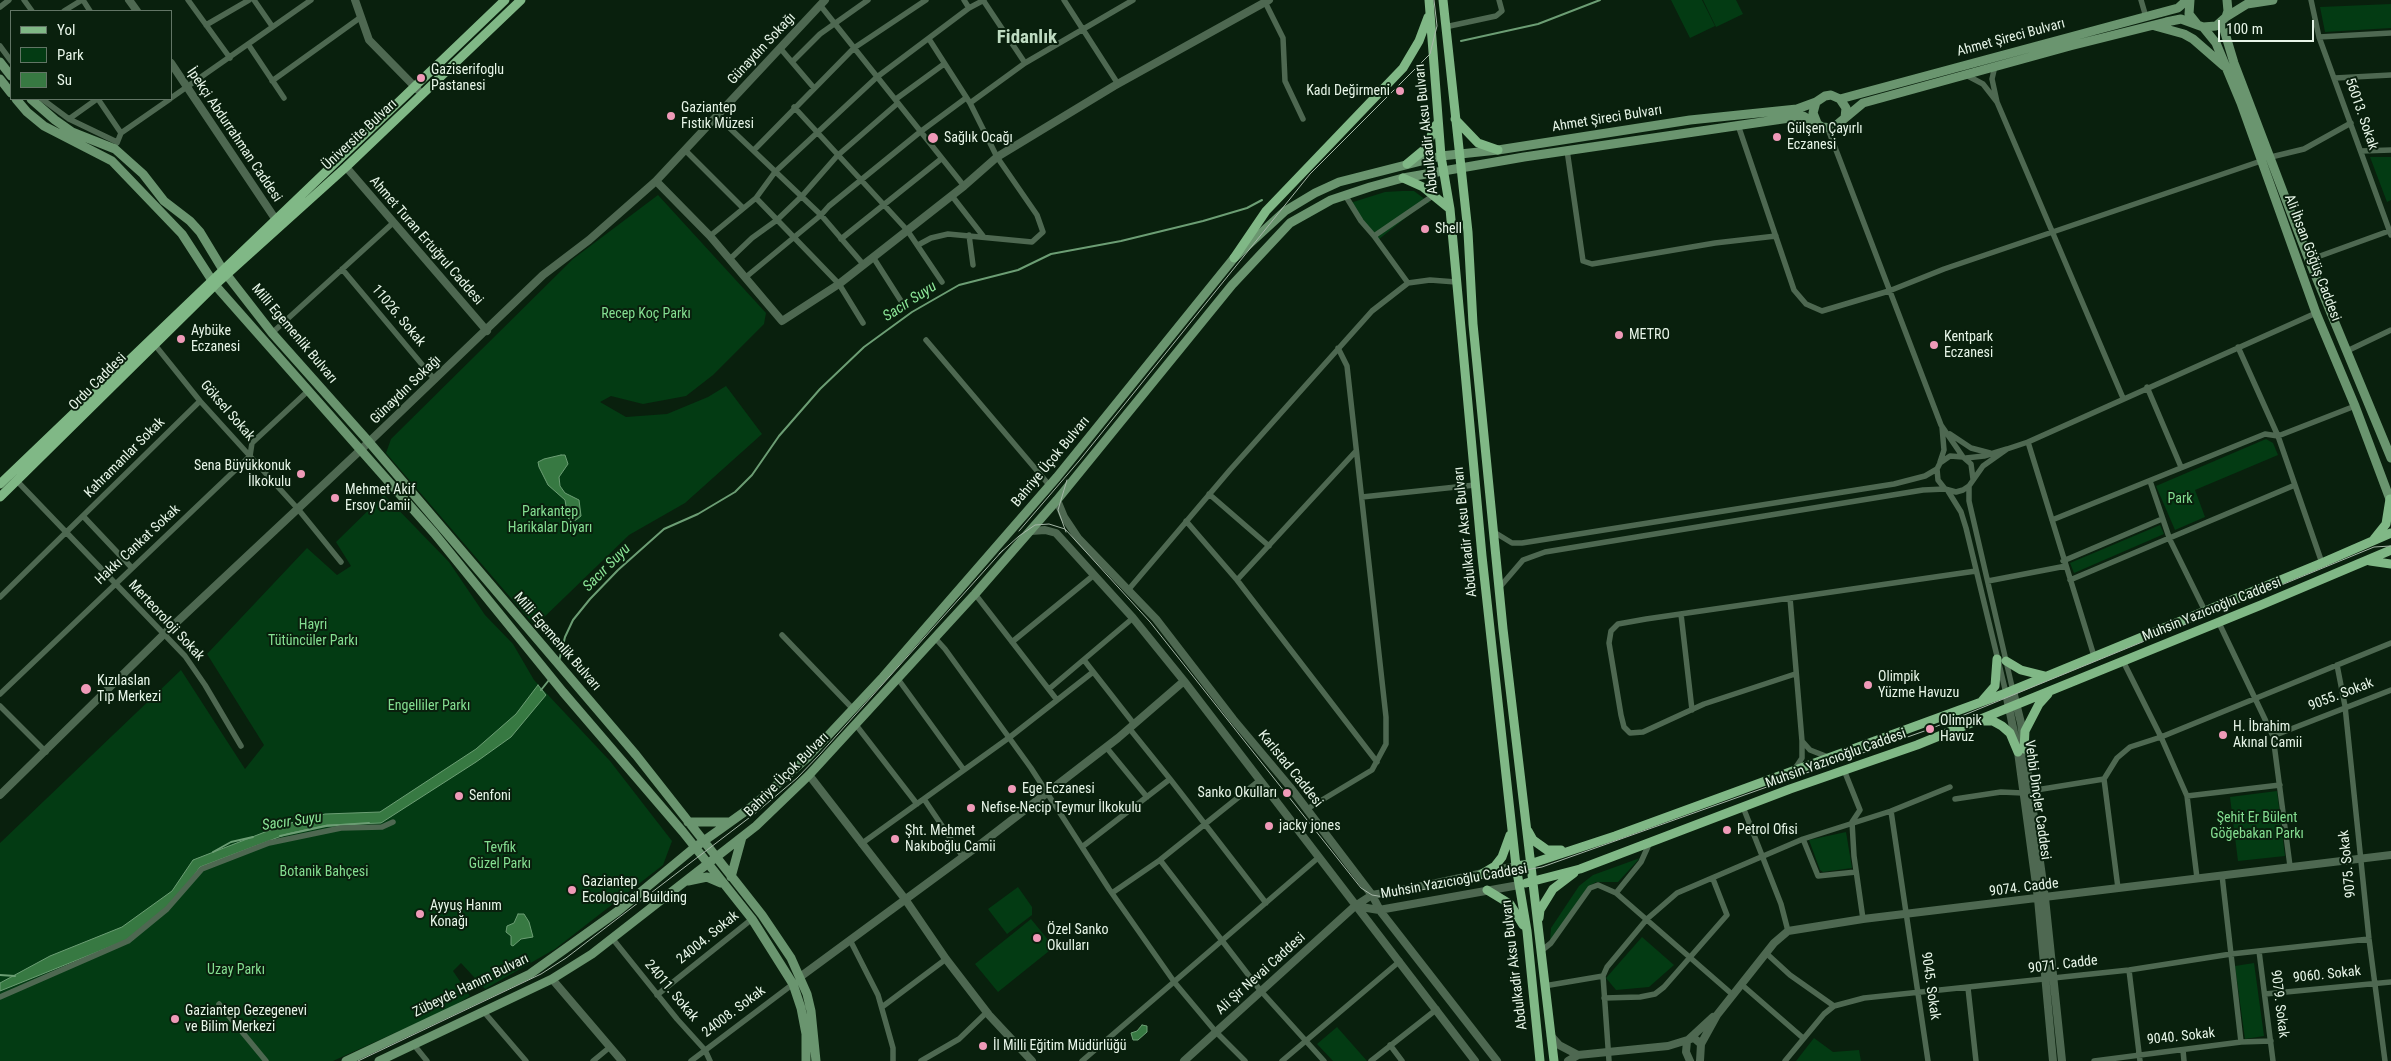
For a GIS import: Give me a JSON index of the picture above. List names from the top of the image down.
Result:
{
  "streets": {
    "main road": [
      "Ahmet Şireci Bulvarı",
      "Abdulkadir Aksu Bulvarı",
      "Üniversite Bulvarı",
      "Ali İhsan Göğüş Caddesi",
      "Milli Egemenlik Bulvarı",
      "Ordu Caddesi",
      "Bahriye Üçok Bulvarı",
      "Muhsin Yazıcıoğlu Caddesi",
      "Zübeyde Hanım Bulvarı"
    ],
    "street": [
      "Günaydın Sokağı",
      "56013. Sokak",
      "İpekçi Abdurrahman Caddesi",
      "Ahmet Turan Ertuğrul Caddesi",
      "11026. Sokak",
      "Göksel Sokak",
      "Kahramanlar Sokak",
      "Hakkı Cankat Sokak",
      "Merteoroloji Sokak",
      "9055. Sokak",
      "Karlstad Caddesi",
      "Vehbi Dinçler Caddesi",
      "9075. Sokak",
      "9074. Cadde",
      "24004. Sokak",
      "9071. Cadde",
      "Ali Şir Nevai Caddesi",
      "9060. Sokak",
      "9045. Sokak",
      "24011. Sokak",
      "9079. Sokak",
      "24008. Sokak",
      "9040. Sokak"
    ]
  },
  "crossings": [
    ["Ahmet Şireci Bulvarı", "Abdulkadir Aksu Bulvarı"],
    ["Ahmet Şireci Bulvarı", "Ali İhsan Göğüş Caddesi"],
    ["Ahmet Şireci Bulvarı", "Bahriye Üçok Bulvarı"],
    ["Günaydın Sokağı", "Ahmet Turan Ertuğrul Caddesi"],
    ["Günaydın Sokağı", "11026. Sokak"],
    ["Günaydın Sokağı", "Milli Egemenlik Bulvarı"],
    ["Günaydın Sokağı", "Göksel Sokak"],
    ["Günaydın Sokağı", "Merteoroloji Sokak"],
    ["Abdulkadir Aksu Bulvarı", "Bahriye Üçok Bulvarı"],
    ["Abdulkadir Aksu Bulvarı", "Muhsin Yazıcıoğlu Caddesi"],
    ["İpekçi Abdurrahman Caddesi", "Üniversite Bulvarı"],
    ["Üniversite Bulvarı", "Ahmet Turan Ertuğrul Caddesi"],
    ["Üniversite Bulvarı", "Milli Egemenlik Bulvarı"],
    ["Üniversite Bulvarı", "Ordu Caddesi"],
    ["Milli Egemenlik Bulvarı", "Ordu Caddesi"],
    ["Milli Egemenlik Bulvarı", "Bahriye Üçok Bulvarı"],
    ["Milli Egemenlik Bulvarı", "Hakkı Cankat Sokak"],
    ["Milli Egemenlik Bulvarı", "24004. Sokak"],
    ["Milli Egemenlik Bulvarı", "Zübeyde Hanım Bulvarı"],
    ["Milli Egemenlik Bulvarı", "24008. Sokak"],
    ["Ordu Caddesi", "Göksel Sokak"],
    ["Ordu Caddesi", "Merteoroloji Sokak"],
    ["Göksel Sokak", "Kahramanlar Sokak"],
    ["Göksel Sokak", "Hakkı Cankat Sokak"],
    ["Kahramanlar Sokak", "Merteoroloji Sokak"],
    ["Bahriye Üçok Bulvarı", "Karlstad Caddesi"],
    ["Bahriye Üçok Bulvarı", "Zübeyde Hanım Bulvarı"],
    ["Hakkı Cankat Sokak", "Merteoroloji Sokak"],
    ["Muhsin Yazıcıoğlu Caddesi", "Karlstad Caddesi"],
    ["Muhsin Yazıcıoğlu Caddesi", "Vehbi Dinçler Caddesi"],
    ["Muhsin Yazıcıoğlu Caddesi", "Ali Şir Nevai Caddesi"],
    ["9055. Sokak", "9075. Sokak"],
    ["Vehbi Dinçler Caddesi", "9074. Cadde"],
    ["Vehbi Dinçler Caddesi", "9071. Cadde"],
    ["9075. Sokak", "9074. Cadde"],
    ["9075. Sokak", "9071. Cadde"],
    ["9075. Sokak", "9060. Sokak"],
    ["9074. Cadde", "9045. Sokak"],
    ["24004. Sokak", "24011. Sokak"],
    ["9071. Cadde", "9045. Sokak"],
    ["9071. Cadde", "9079. Sokak"],
    ["9060. Sokak", "9079. Sokak"],
    ["Zübeyde Hanım Bulvarı", "24011. Sokak"],
    ["24011. Sokak", "24008. Sokak"],
    ["9079. Sokak", "9040. Sokak"]
  ],
  "districts": ["Fidanlık"],
  "water": ["Sacır Suyu"],
  "parks": [
    "Recep Koç Parkı",
    "Park",
    "Parkantep Harikalar Diyarı",
    "Hayri Tütüncüler Parkı",
    "Engelliler Parkı",
    "Şehit Er Bülent Göğebakan Parkı",
    "Tevfik Güzel Parkı",
    "Botanik Bahçesi",
    "Uzay Parkı"
  ],
  "places": [
    "Gaziserifoglu Pastanesi",
    "Kadı Değirmeni",
    "Gaziantep Fıstık Müzesi",
    "Gülşen Çayırlı Eczanesi",
    "Sağlık Ocağı",
    "Shell",
    "METRO",
    "Aybüke Eczanesi",
    "Kentpark Eczanesi",
    "Sena Büyükkonuk İlkokulu",
    "Mehmet Akif Ersoy Camii",
    "Olimpik Yüzme Havuzu",
    "Kızılaslan Tıp Merkezi",
    "Olimpik Havuz",
    "H. İbrahim Akınal Camii",
    "Ege Eczanesi",
    "Sanko Okulları",
    "Senfoni",
    "Nefise-Necip Teymur İlkokulu",
    "jacky jones",
    "Petrol Ofisi",
    "Şht. Mehmet Nakıboğlu Camii",
    "Gaziantep Ecological Building",
    "Ayyuş Hanım Konağı",
    "Özel Sanko Okulları",
    "Gaziantep Gezegenevi ve Bilim Merkezi",
    "İl Milli Eğitim Müdürlüğü"
  ],
  "legend": ["Yol", "Park", "Su"],
  "scale_bar": "100 m"
}
